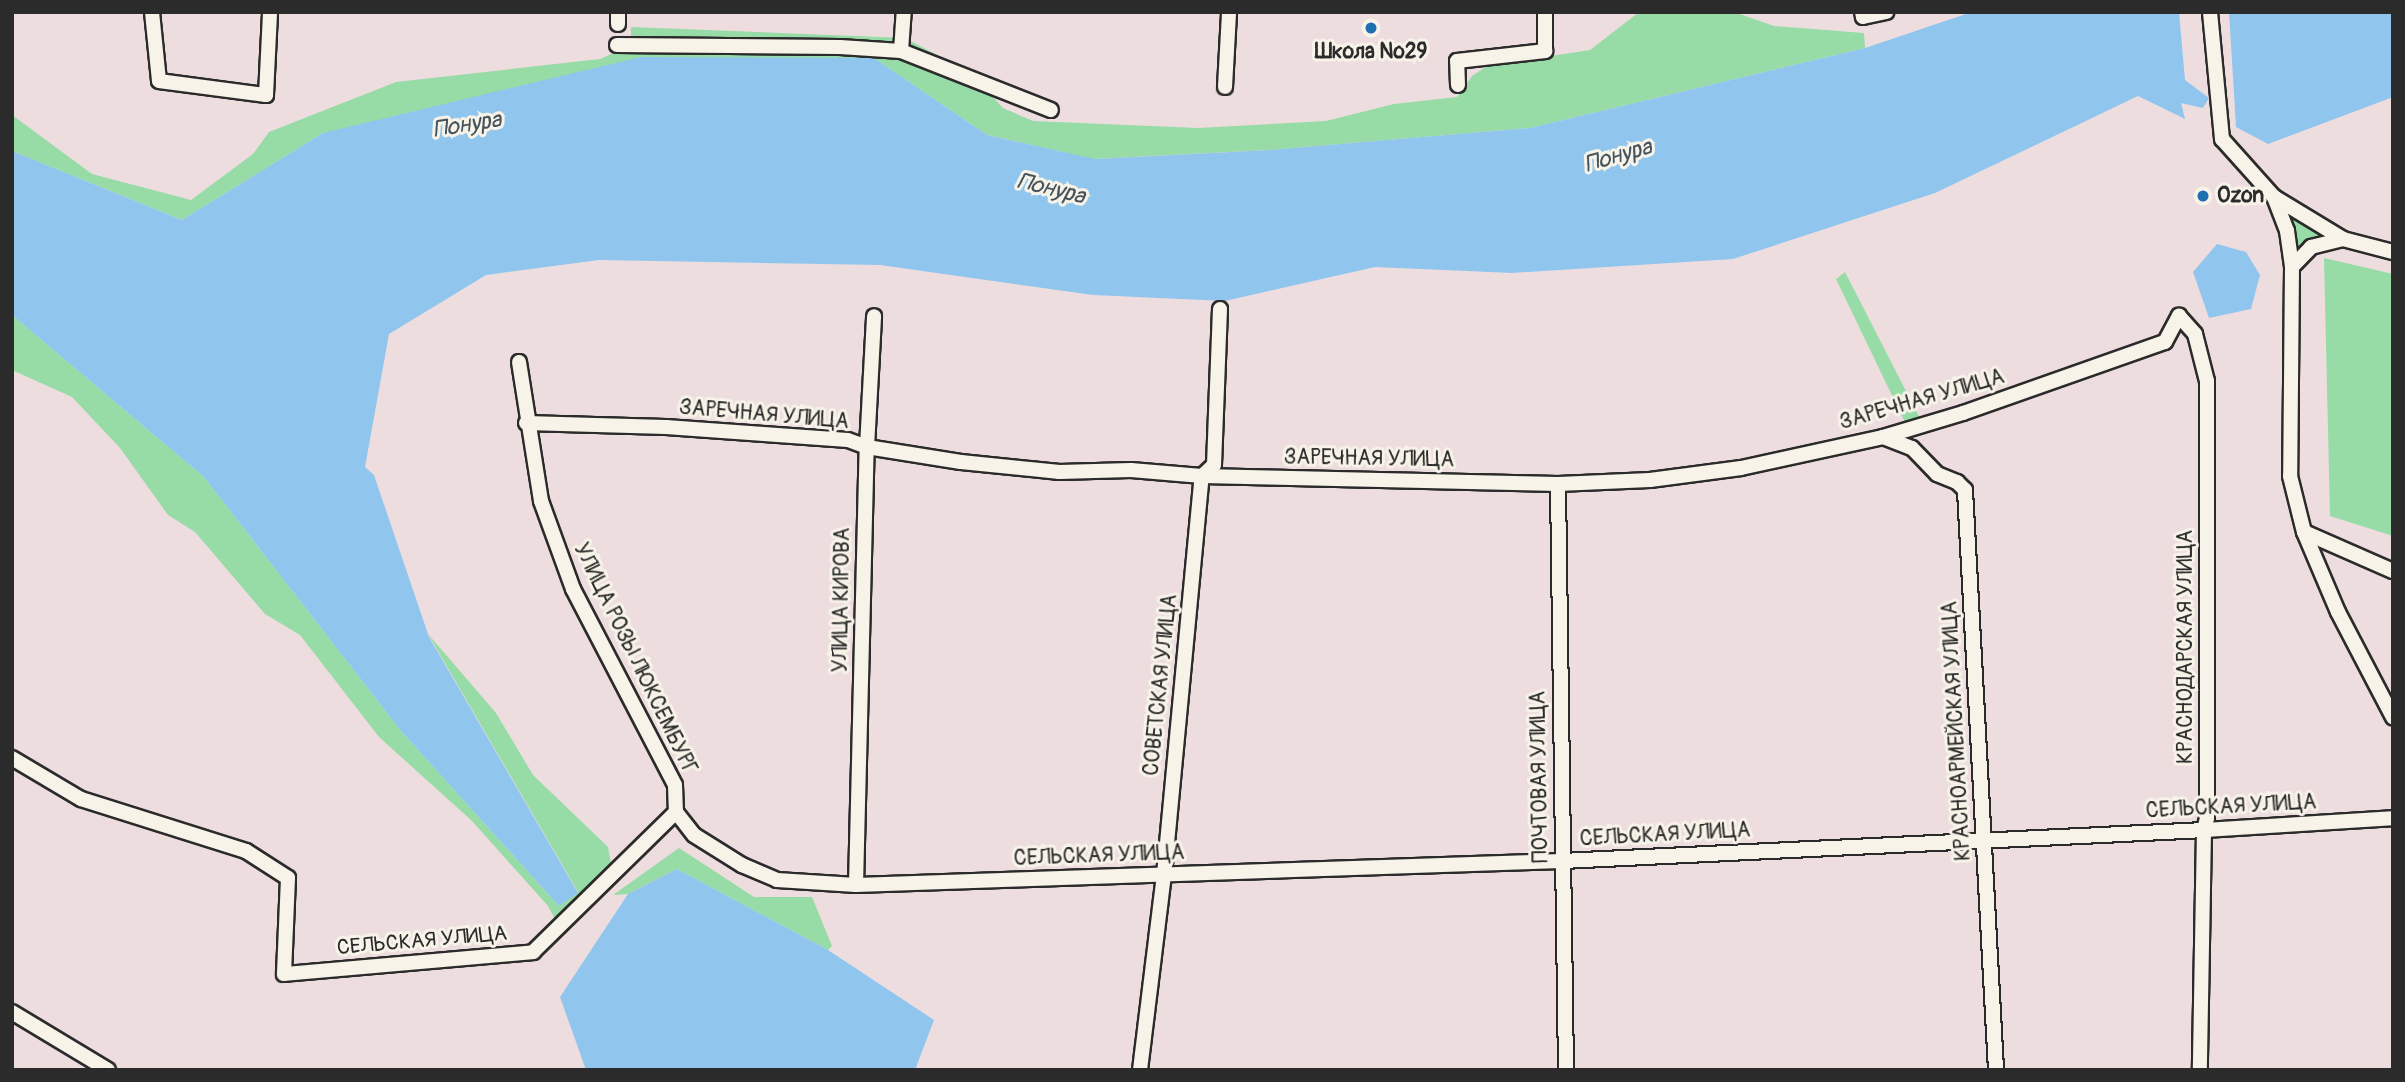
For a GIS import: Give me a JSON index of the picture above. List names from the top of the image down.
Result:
{
  "streets": {
    "street": [
      "ЗАРЕЧНАЯ УЛИЦА",
      "УЛИЦА КИРОВА",
      "КРАСНОДАРСКАЯ УЛИЦА",
      "УЛИЦА РОЗЫ ЛЮКСЕМБУРГ",
      "СОВЕТСКАЯ УЛИЦА",
      "КРАСНОАРМЕЙСКАЯ УЛИЦА",
      "ПОЧТОВАЯ УЛИЦА",
      "СЕЛЬСКАЯ УЛИЦА"
    ]
  },
  "crossings": [
    ["ЗАРЕЧНАЯ УЛИЦА", "УЛИЦА КИРОВА"],
    ["ЗАРЕЧНАЯ УЛИЦА", "КРАСНОДАРСКАЯ УЛИЦА"],
    ["ЗАРЕЧНАЯ УЛИЦА", "УЛИЦА РОЗЫ ЛЮКСЕМБУРГ"],
    ["ЗАРЕЧНАЯ УЛИЦА", "СОВЕТСКАЯ УЛИЦА"],
    ["ЗАРЕЧНАЯ УЛИЦА", "КРАСНОАРМЕЙСКАЯ УЛИЦА"],
    ["ЗАРЕЧНАЯ УЛИЦА", "ПОЧТОВАЯ УЛИЦА"],
    ["УЛИЦА КИРОВА", "СЕЛЬСКАЯ УЛИЦА"],
    ["КРАСНОДАРСКАЯ УЛИЦА", "СЕЛЬСКАЯ УЛИЦА"],
    ["УЛИЦА РОЗЫ ЛЮКСЕМБУРГ", "СЕЛЬСКАЯ УЛИЦА"],
    ["СОВЕТСКАЯ УЛИЦА", "СЕЛЬСКАЯ УЛИЦА"],
    ["КРАСНОАРМЕЙСКАЯ УЛИЦА", "СЕЛЬСКАЯ УЛИЦА"],
    ["ПОЧТОВАЯ УЛИЦА", "СЕЛЬСКАЯ УЛИЦА"]
  ],
  "water": ["Понура"],
  "places": ["Школа №29", "Ozon"]
}
